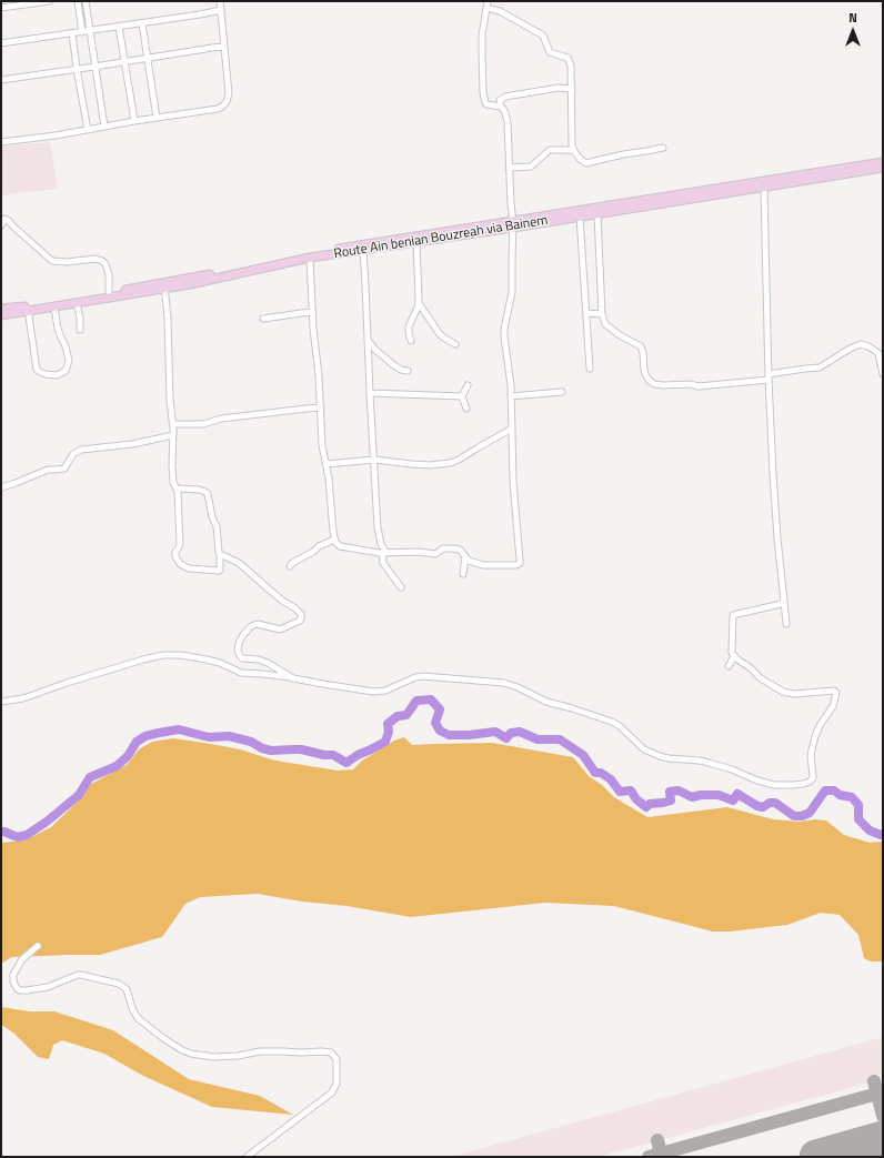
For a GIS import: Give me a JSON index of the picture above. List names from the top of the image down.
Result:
{
  "streets": {
    "main road": ["Route Ain benian Bouzreah via Bainem"]
  },
  "north": "top"
}
